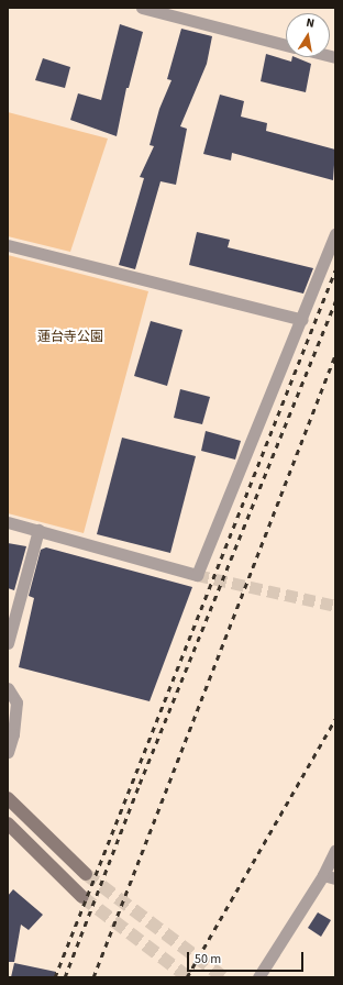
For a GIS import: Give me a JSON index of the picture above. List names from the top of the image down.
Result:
{
  "parks": ["蓮台寺公園"],
  "scale_bar": "50 m",
  "north": "top"
}
